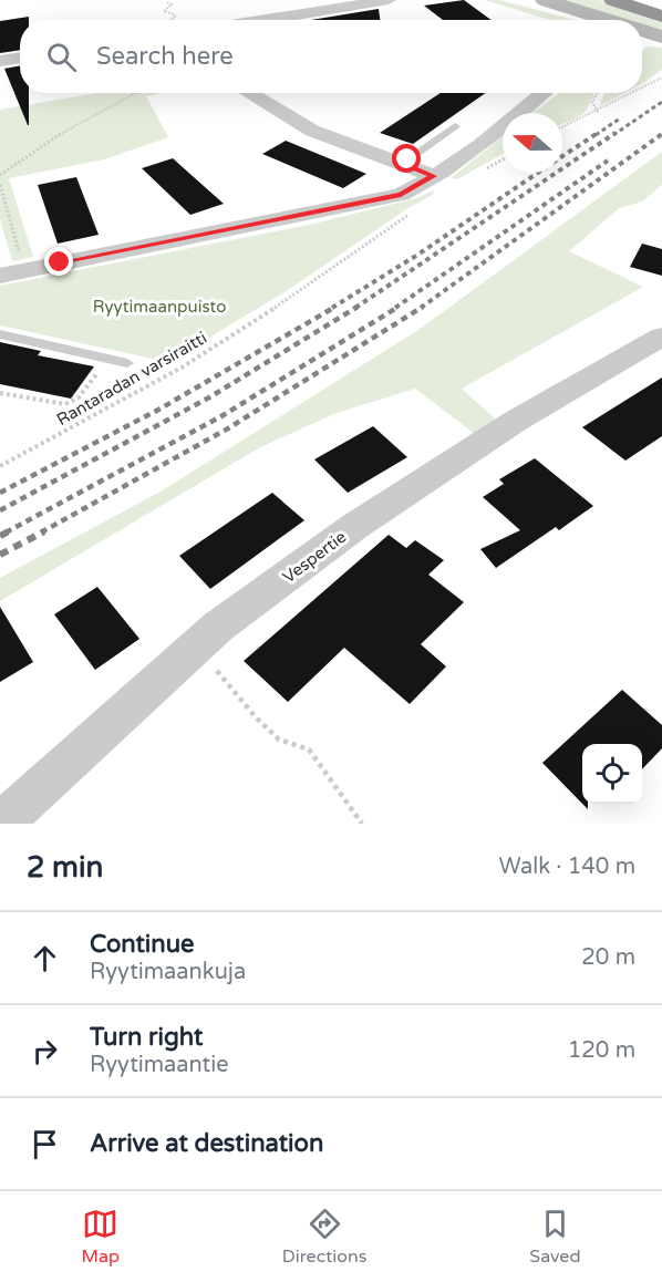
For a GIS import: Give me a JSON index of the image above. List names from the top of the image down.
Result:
{
  "streets": {
    "street": ["Vespertie"],
    "path": ["Rantaradan varsiraitti"]
  },
  "parks": ["Ryytimaanpuisto"],
  "north": "left",
  "page": {
    "search": "Search here",
    "heading": ["2 min", "Walk · 140 m"],
    "list": [
      ["Continue", "Ryytimaankuja", "20 m"],
      ["Turn right", "Ryytimaantie", "120 m"],
      "Arrive at destination"
    ],
    "nav": ["Map", "Directions", "Saved"]
  }
}
